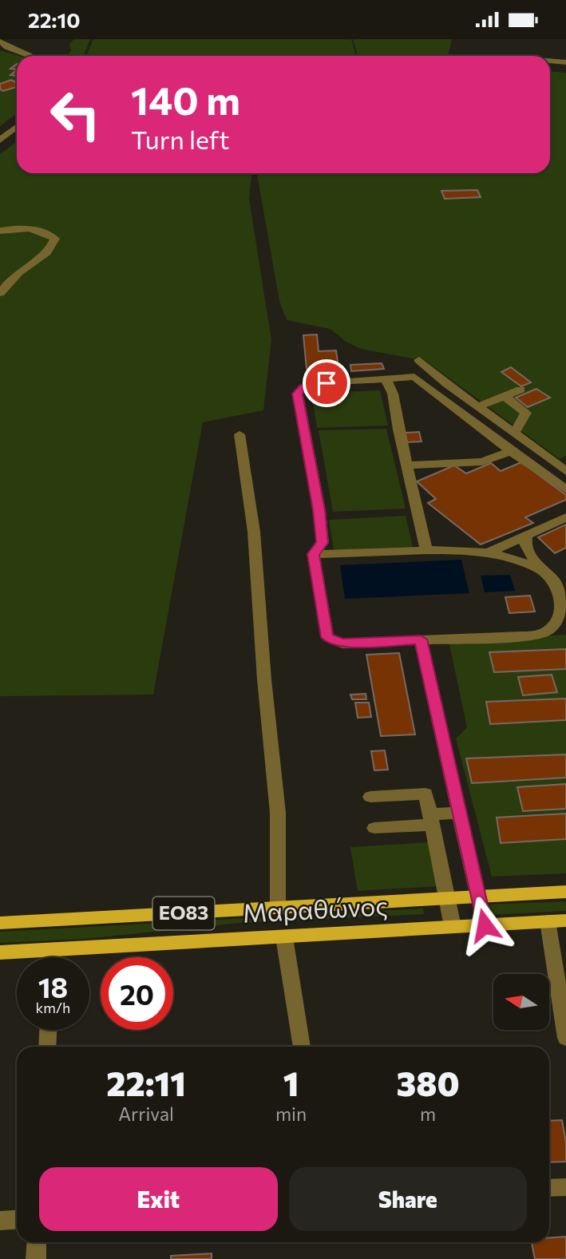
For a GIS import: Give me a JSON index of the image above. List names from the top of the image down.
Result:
{
  "streets": {
    "main road": ["Μαραθώνος", "ΕΟ83"]
  },
  "north": "left",
  "page": {
    "status": "22:10",
    "turn": ["140 m", "Turn left"],
    "speed": "18 km/h",
    "limit": "20",
    "eta": [
      "22:11",
      "Arrival",
      "1",
      "min",
      "380",
      "m"
    ],
    "buttons": ["Exit", "Share"]
  }
}
